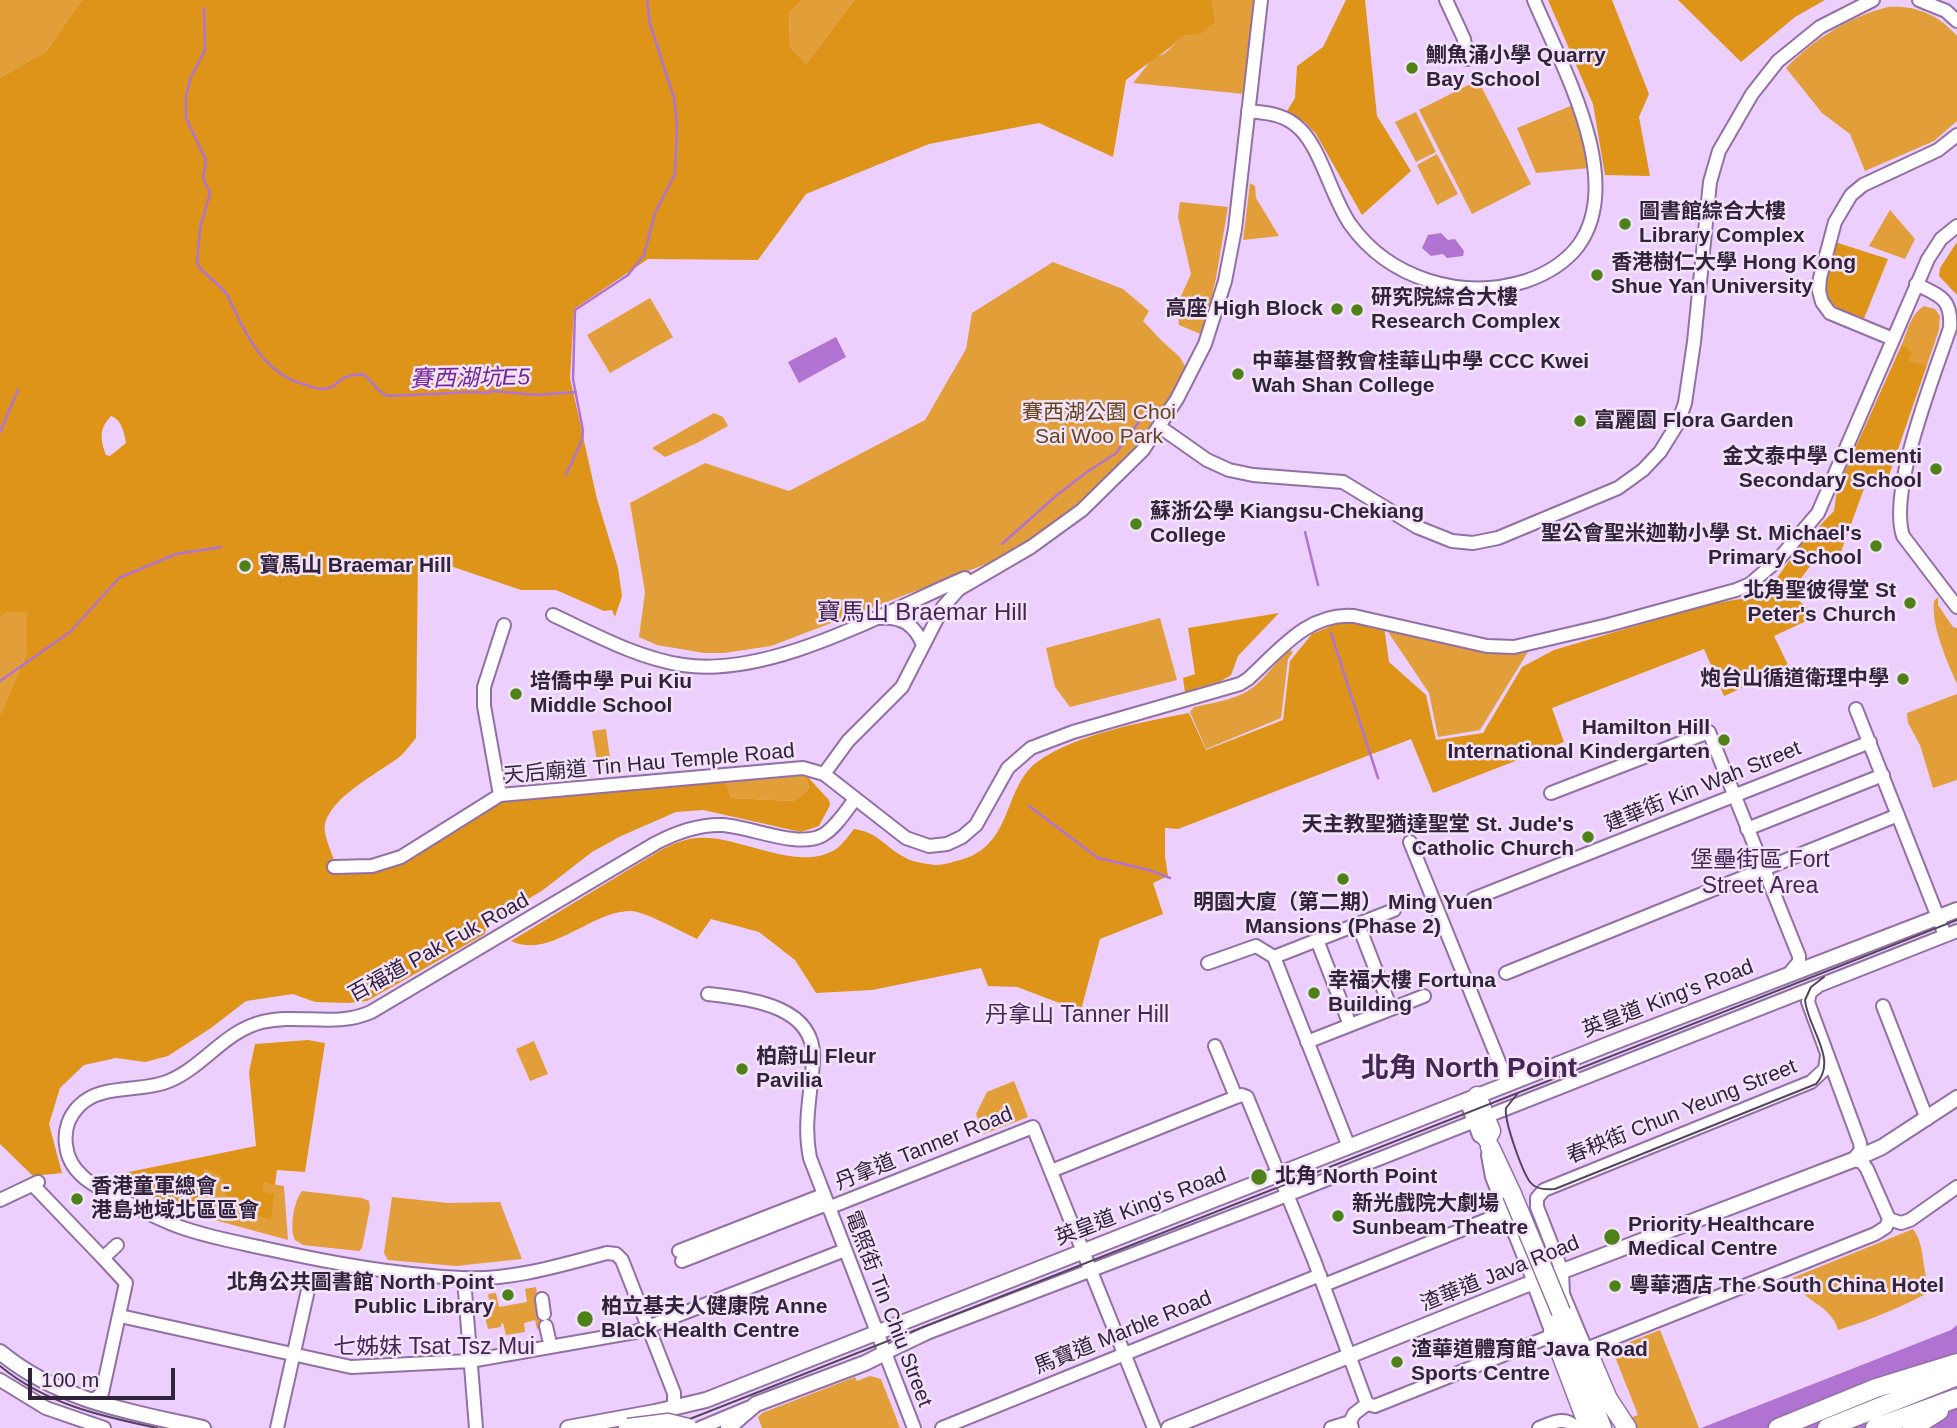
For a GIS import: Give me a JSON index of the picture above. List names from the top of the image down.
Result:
{
  "streets": {
    "main road": ["英皇道 King's Road", "渣華道 Java Road"],
    "street": [
      "天后廟道 Tin Hau Temple Road",
      "建華街 Kin Wah Street",
      "百福道 Pak Fuk Road",
      "春秧街 Chun Yeung Street",
      "丹拿道 Tanner Road",
      "電照街 Tin Chiu Street",
      "馬寶道 Marble Road"
    ]
  },
  "crossings": [
    ["天后廟道 Tin Hau Temple Road", "百福道 Pak Fuk Road"],
    ["英皇道 King's Road", "電照街 Tin Chiu Street"],
    ["春秧街 Chun Yeung Street", "渣華道 Java Road"],
    ["丹拿道 Tanner Road", "電照街 Tin Chiu Street"]
  ],
  "districts": [
    "寶馬山 Braemar Hill",
    "堡壘街區 Fort Street Area",
    "丹拿山 Tanner Hill",
    "北角 North Point",
    "七姊妹 Tsat Tsz Mui"
  ],
  "water": ["賽西湖坑E5"],
  "parks": ["賽西湖公園 Choi Sai Woo Park"],
  "places": [
    "鰂魚涌小學 Quarry Bay School",
    "圖書館綜合大樓 Library Complex",
    "香港樹仁大學 Hong Kong Shue Yan University",
    "高座 High Block",
    "研究院綜合大樓 Research Complex",
    "中華基督教會桂華山中學 CCC Kwei Wah Shan College",
    "富麗園 Flora Garden",
    "金文泰中學 Clementi Secondary School",
    "蘇浙公學 Kiangsu-Chekiang College",
    "聖公會聖米迦勒小學 St. Michael's Primary School",
    "寶馬山 Braemar Hill",
    "北角聖彼得堂 St Peter's Church",
    "炮台山循道衛理中學",
    "培僑中學 Pui Kiu Middle School",
    "Hamilton Hill International Kindergarten",
    "天主教聖猶達聖堂 St. Jude's Catholic Church",
    "明園大廈（第二期） Ming Yuen Mansions (Phase 2)",
    "幸福大樓 Fortuna Building",
    "柏蔚山 Fleur Pavilia",
    "北角 North Point",
    "香港童軍總會 - 港島地域北區區會",
    "新光戲院大劇場 Sunbeam Theatre",
    "Priority Healthcare Medical Centre",
    "粵華酒店 The South China Hotel",
    "北角公共圖書館 North Point Public Library",
    "柏立基夫人健康院 Anne Black Health Centre",
    "渣華道體育館 Java Road Sports Centre"
  ],
  "scale_bar": "100 m"
}
